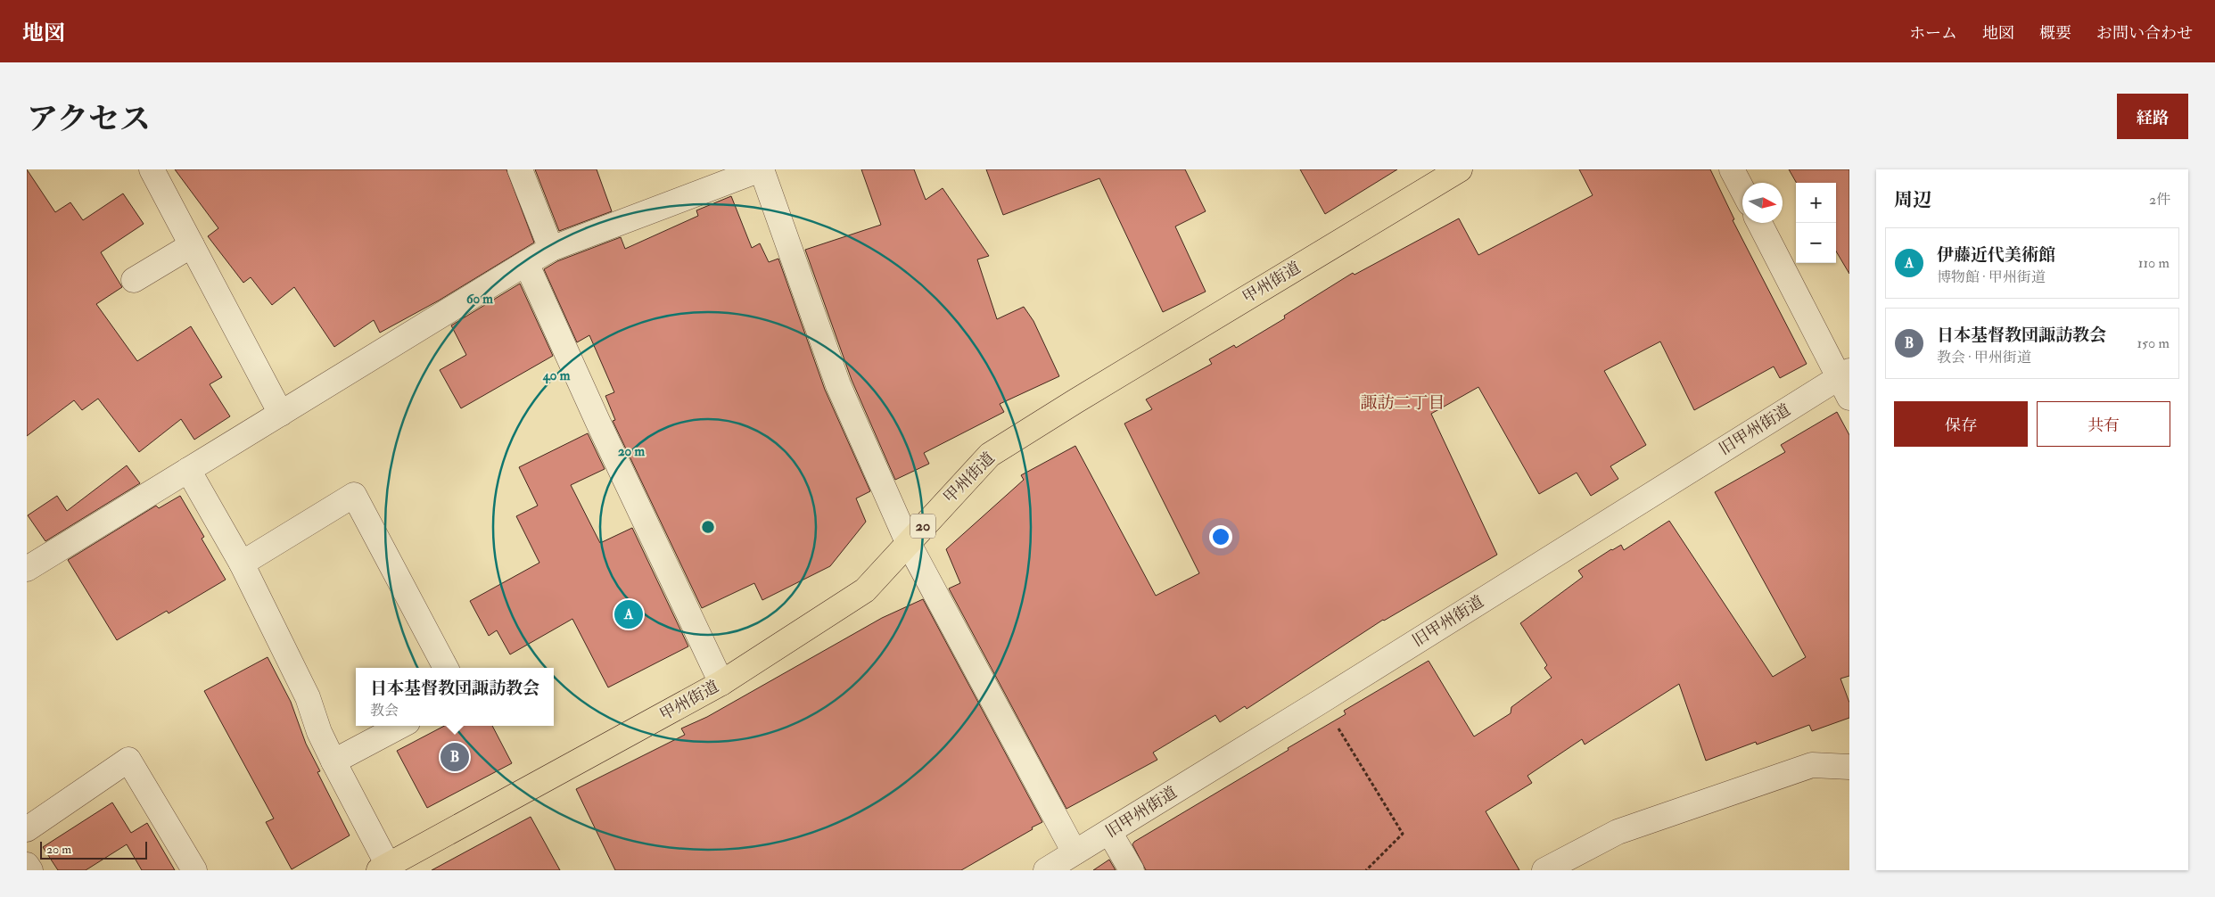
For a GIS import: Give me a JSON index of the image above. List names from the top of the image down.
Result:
{
  "streets": {
    "highway": ["甲州街道", "20"],
    "street": ["旧甲州街道"]
  },
  "districts": ["諏訪二丁目"],
  "scale_bar": "20 m",
  "north": "right",
  "page": {
    "header": "地図",
    "nav": [
      "ホーム",
      "地図",
      "概要",
      "お問い合わせ"
    ],
    "title": "アクセス",
    "buttons": [
      "経路",
      ["保存", "共有"]
    ],
    "heading": ["周辺", "2件"],
    "map_buttons": ["+", "−"],
    "list": [
      {
        "mark": "A",
        "name": "伊藤近代美術館",
        "note": "博物館 · 甲州街道",
        "value": "110 m"
      },
      {
        "mark": "B",
        "name": "日本基督教団諏訪教会",
        "note": "教会 · 甲州街道",
        "value": "150 m"
      }
    ],
    "pins": ["A", "B"],
    "popup": ["日本基督教団諏訪教会", "教会"],
    "scale": "20 m"
  },
  "rings": ["60 m", "40 m", "20 m"]
}
